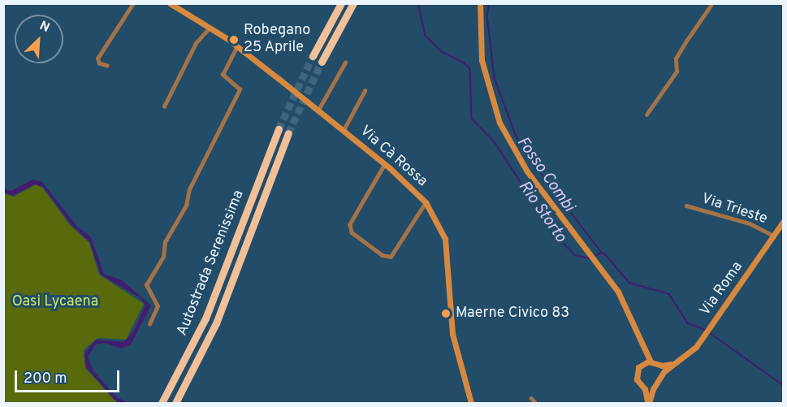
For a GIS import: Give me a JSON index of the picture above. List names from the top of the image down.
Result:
{
  "streets": {
    "highway": ["Autostrada Serenissima"],
    "main road": ["Via Cà Rossa", "Via Roma"],
    "street": ["Via Trieste"]
  },
  "crossings": [
    ["Via Trieste", "Via Roma"]
  ],
  "water": ["Fosso Combi", "Rio Storto"],
  "parks": ["Oasi Lycaena"],
  "places": ["Robegano 25 Aprile", "Maerne Civico 83"],
  "scale_bar": "200 m",
  "north": "top right"
}
